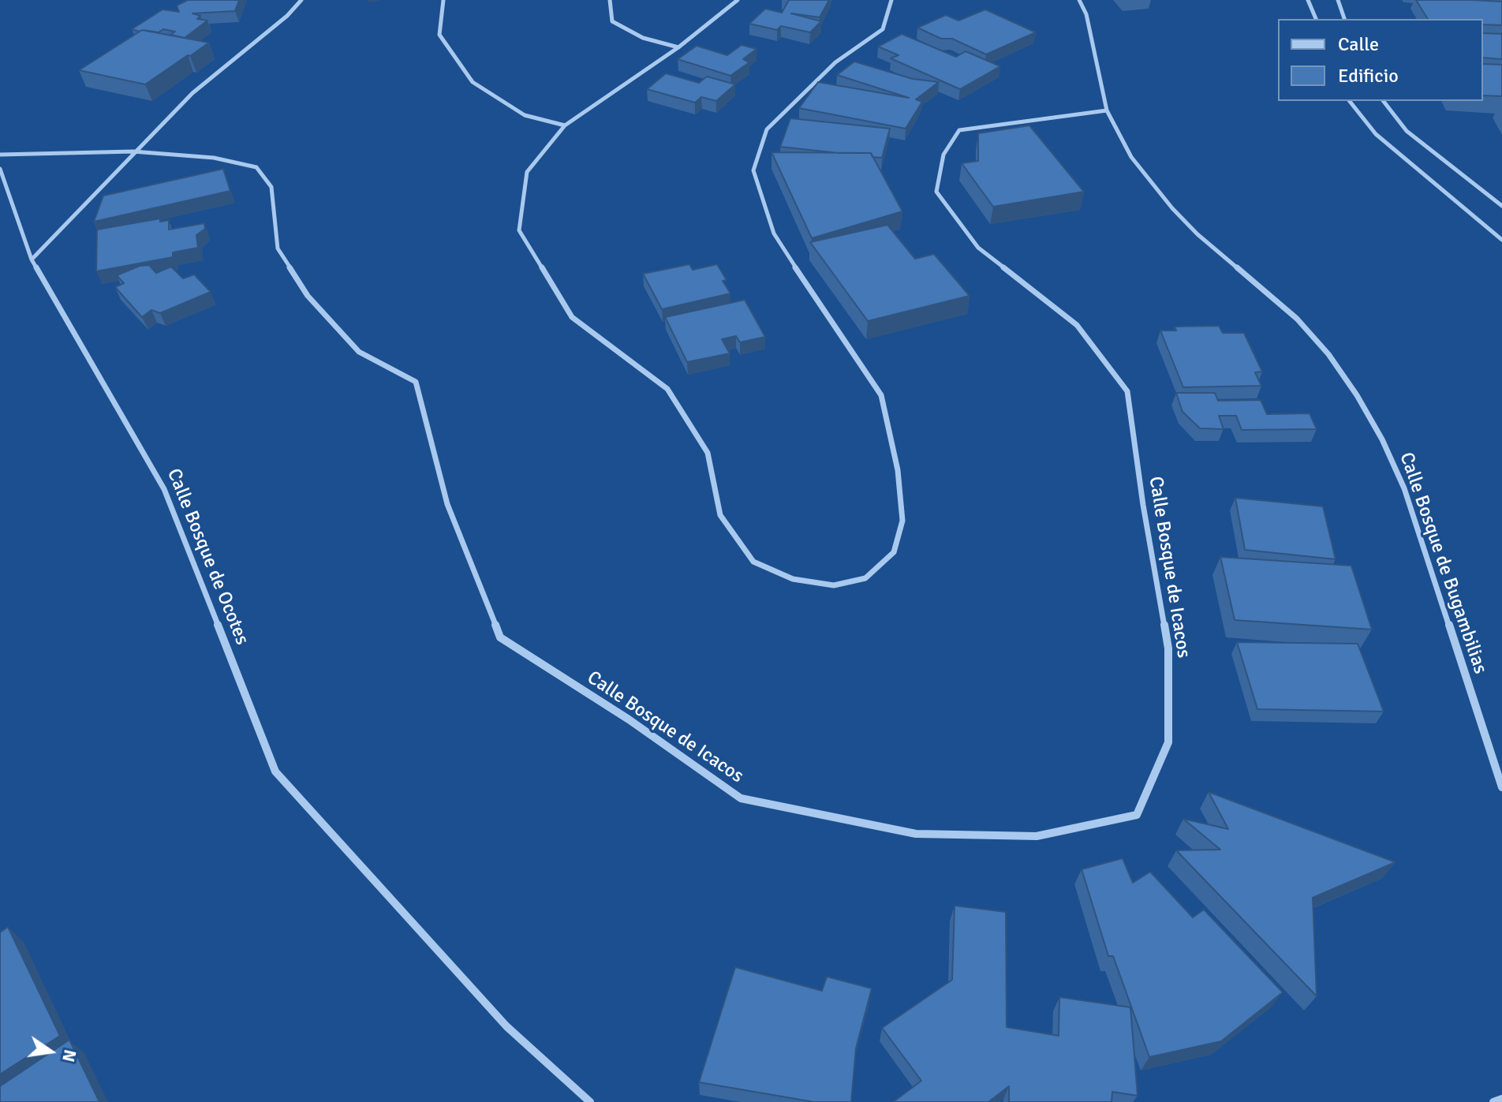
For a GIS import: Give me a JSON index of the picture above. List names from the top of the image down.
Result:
{
  "streets": {
    "street": ["Calle Bosque de Ocotes", "Calle Bosque de Bugambilias", "Calle Bosque de Icacos"]
  },
  "crossings": [
    ["Calle Bosque de Bugambilias", "Calle Bosque de Icacos"]
  ],
  "legend": ["Calle", "Edificio"],
  "north": "right"
}
